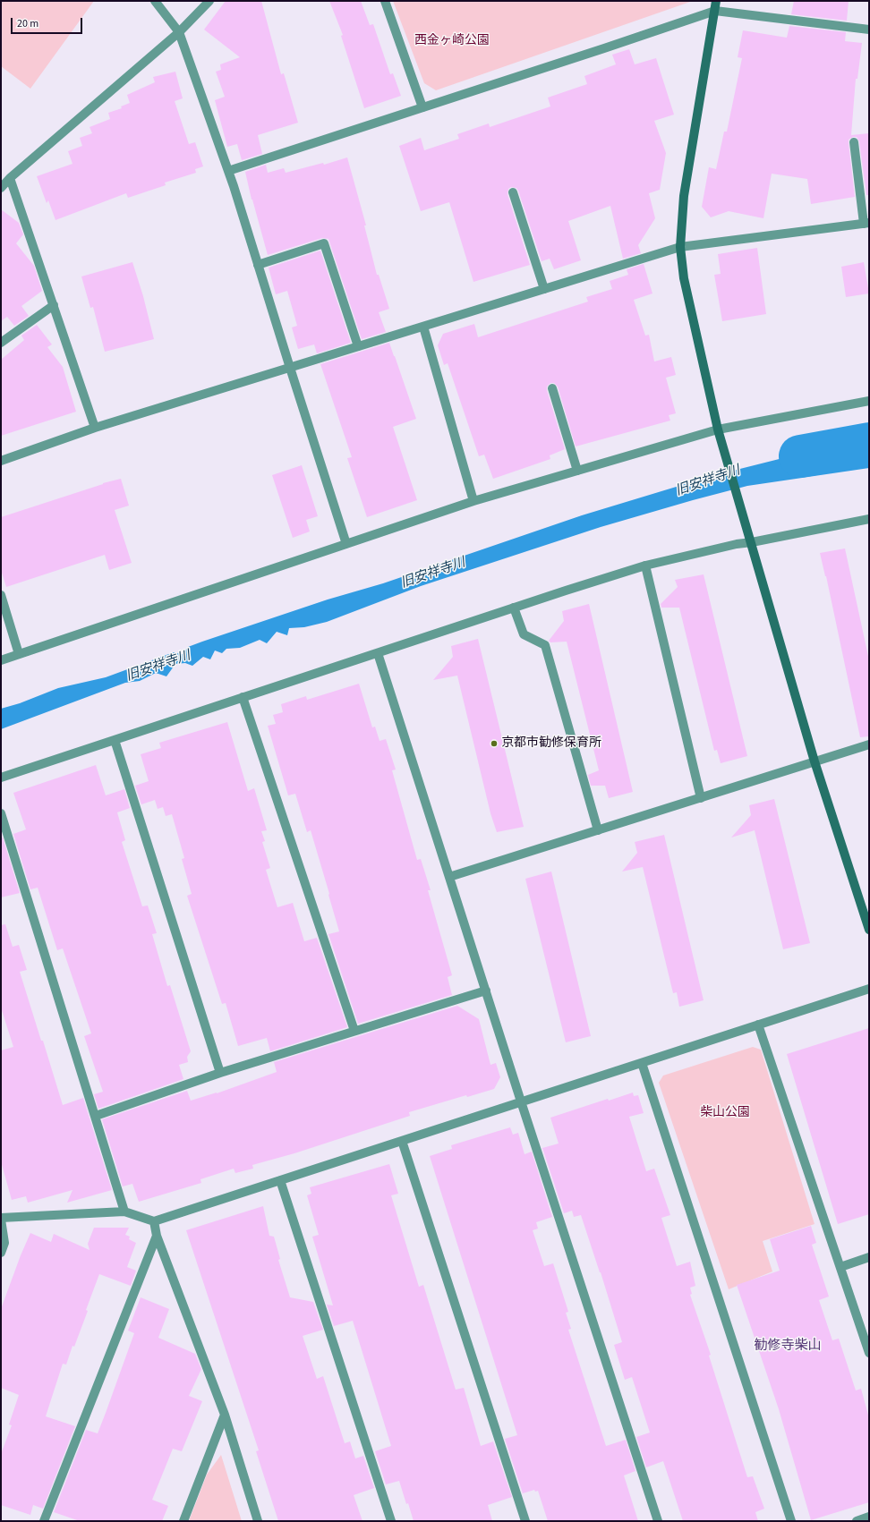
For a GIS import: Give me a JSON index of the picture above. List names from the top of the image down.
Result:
{
  "districts": ["勧修寺柴山"],
  "water": ["旧安祥寺川"],
  "parks": ["西金ヶ崎公園", "柴山公園"],
  "places": ["京都市勧修保育所"],
  "scale_bar": "20 m"
}
